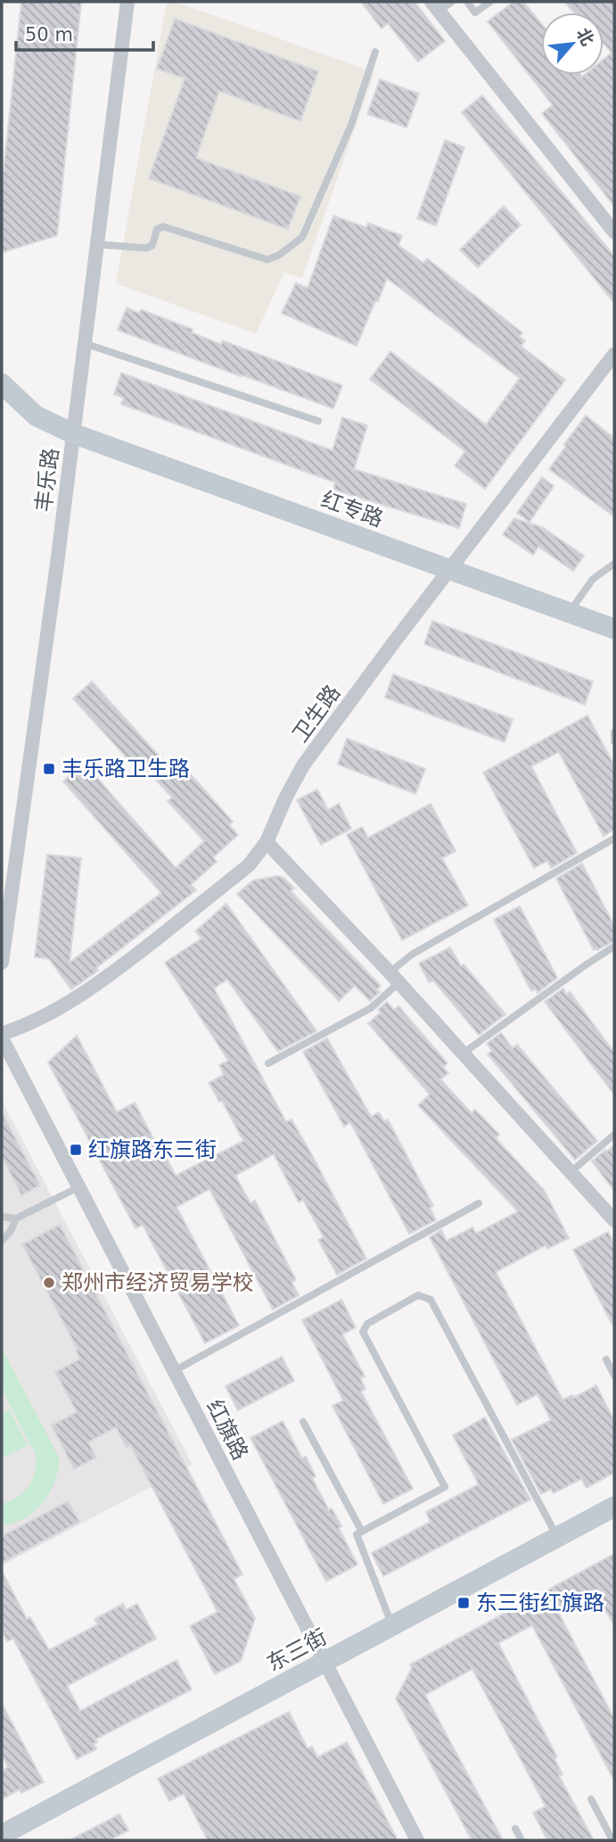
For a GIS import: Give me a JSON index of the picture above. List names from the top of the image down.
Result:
{
  "streets": {
    "street": [
      "丰乐路",
      "红专路",
      "卫生路",
      "红旗路",
      "东三街"
    ]
  },
  "crossings": [
    ["丰乐路", "红专路"],
    ["红专路", "卫生路"],
    ["卫生路", "红旗路"],
    ["红旗路", "东三街"]
  ],
  "places": {
    "transit": ["丰乐路卫生路", "红旗路东三街", "东三街红旗路"],
    "other": ["郑州市经济贸易学校"]
  },
  "scale_bar": "50 m",
  "north": "top right"
}
